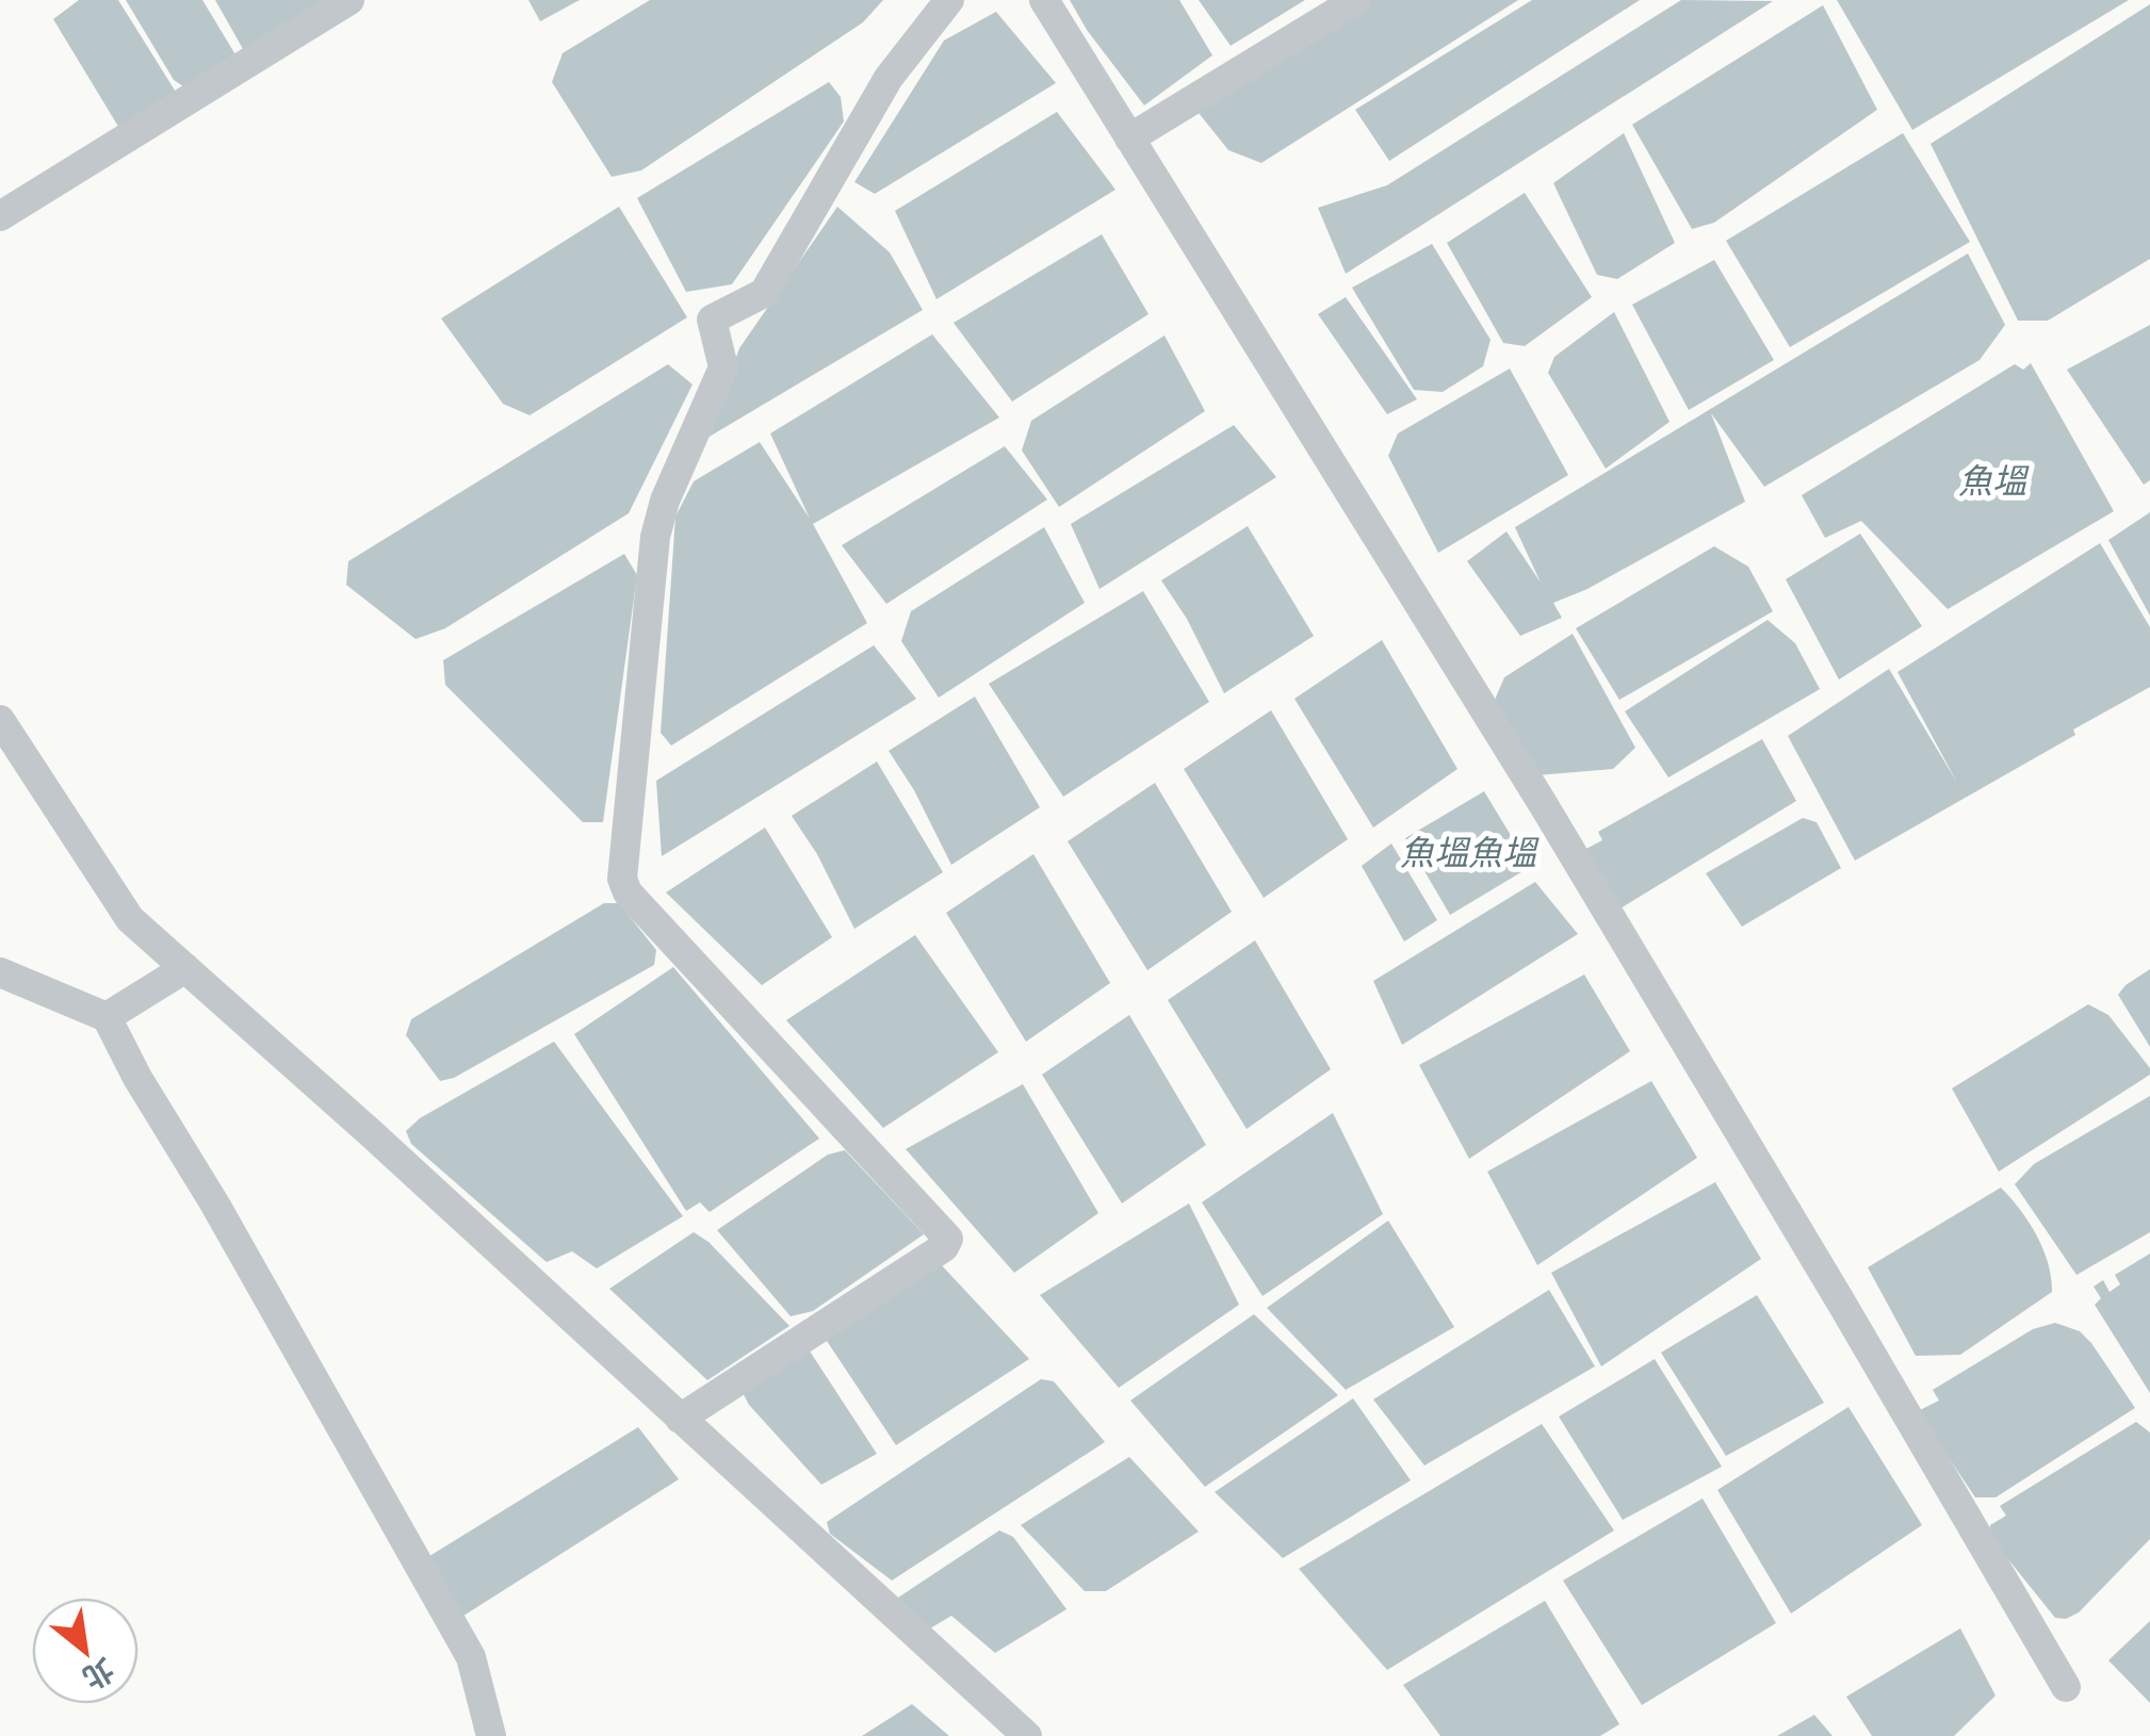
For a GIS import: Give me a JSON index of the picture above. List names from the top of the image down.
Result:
{
  "water": ["魚塭", "魚塭魚塭"],
  "north": "bottom right"
}
